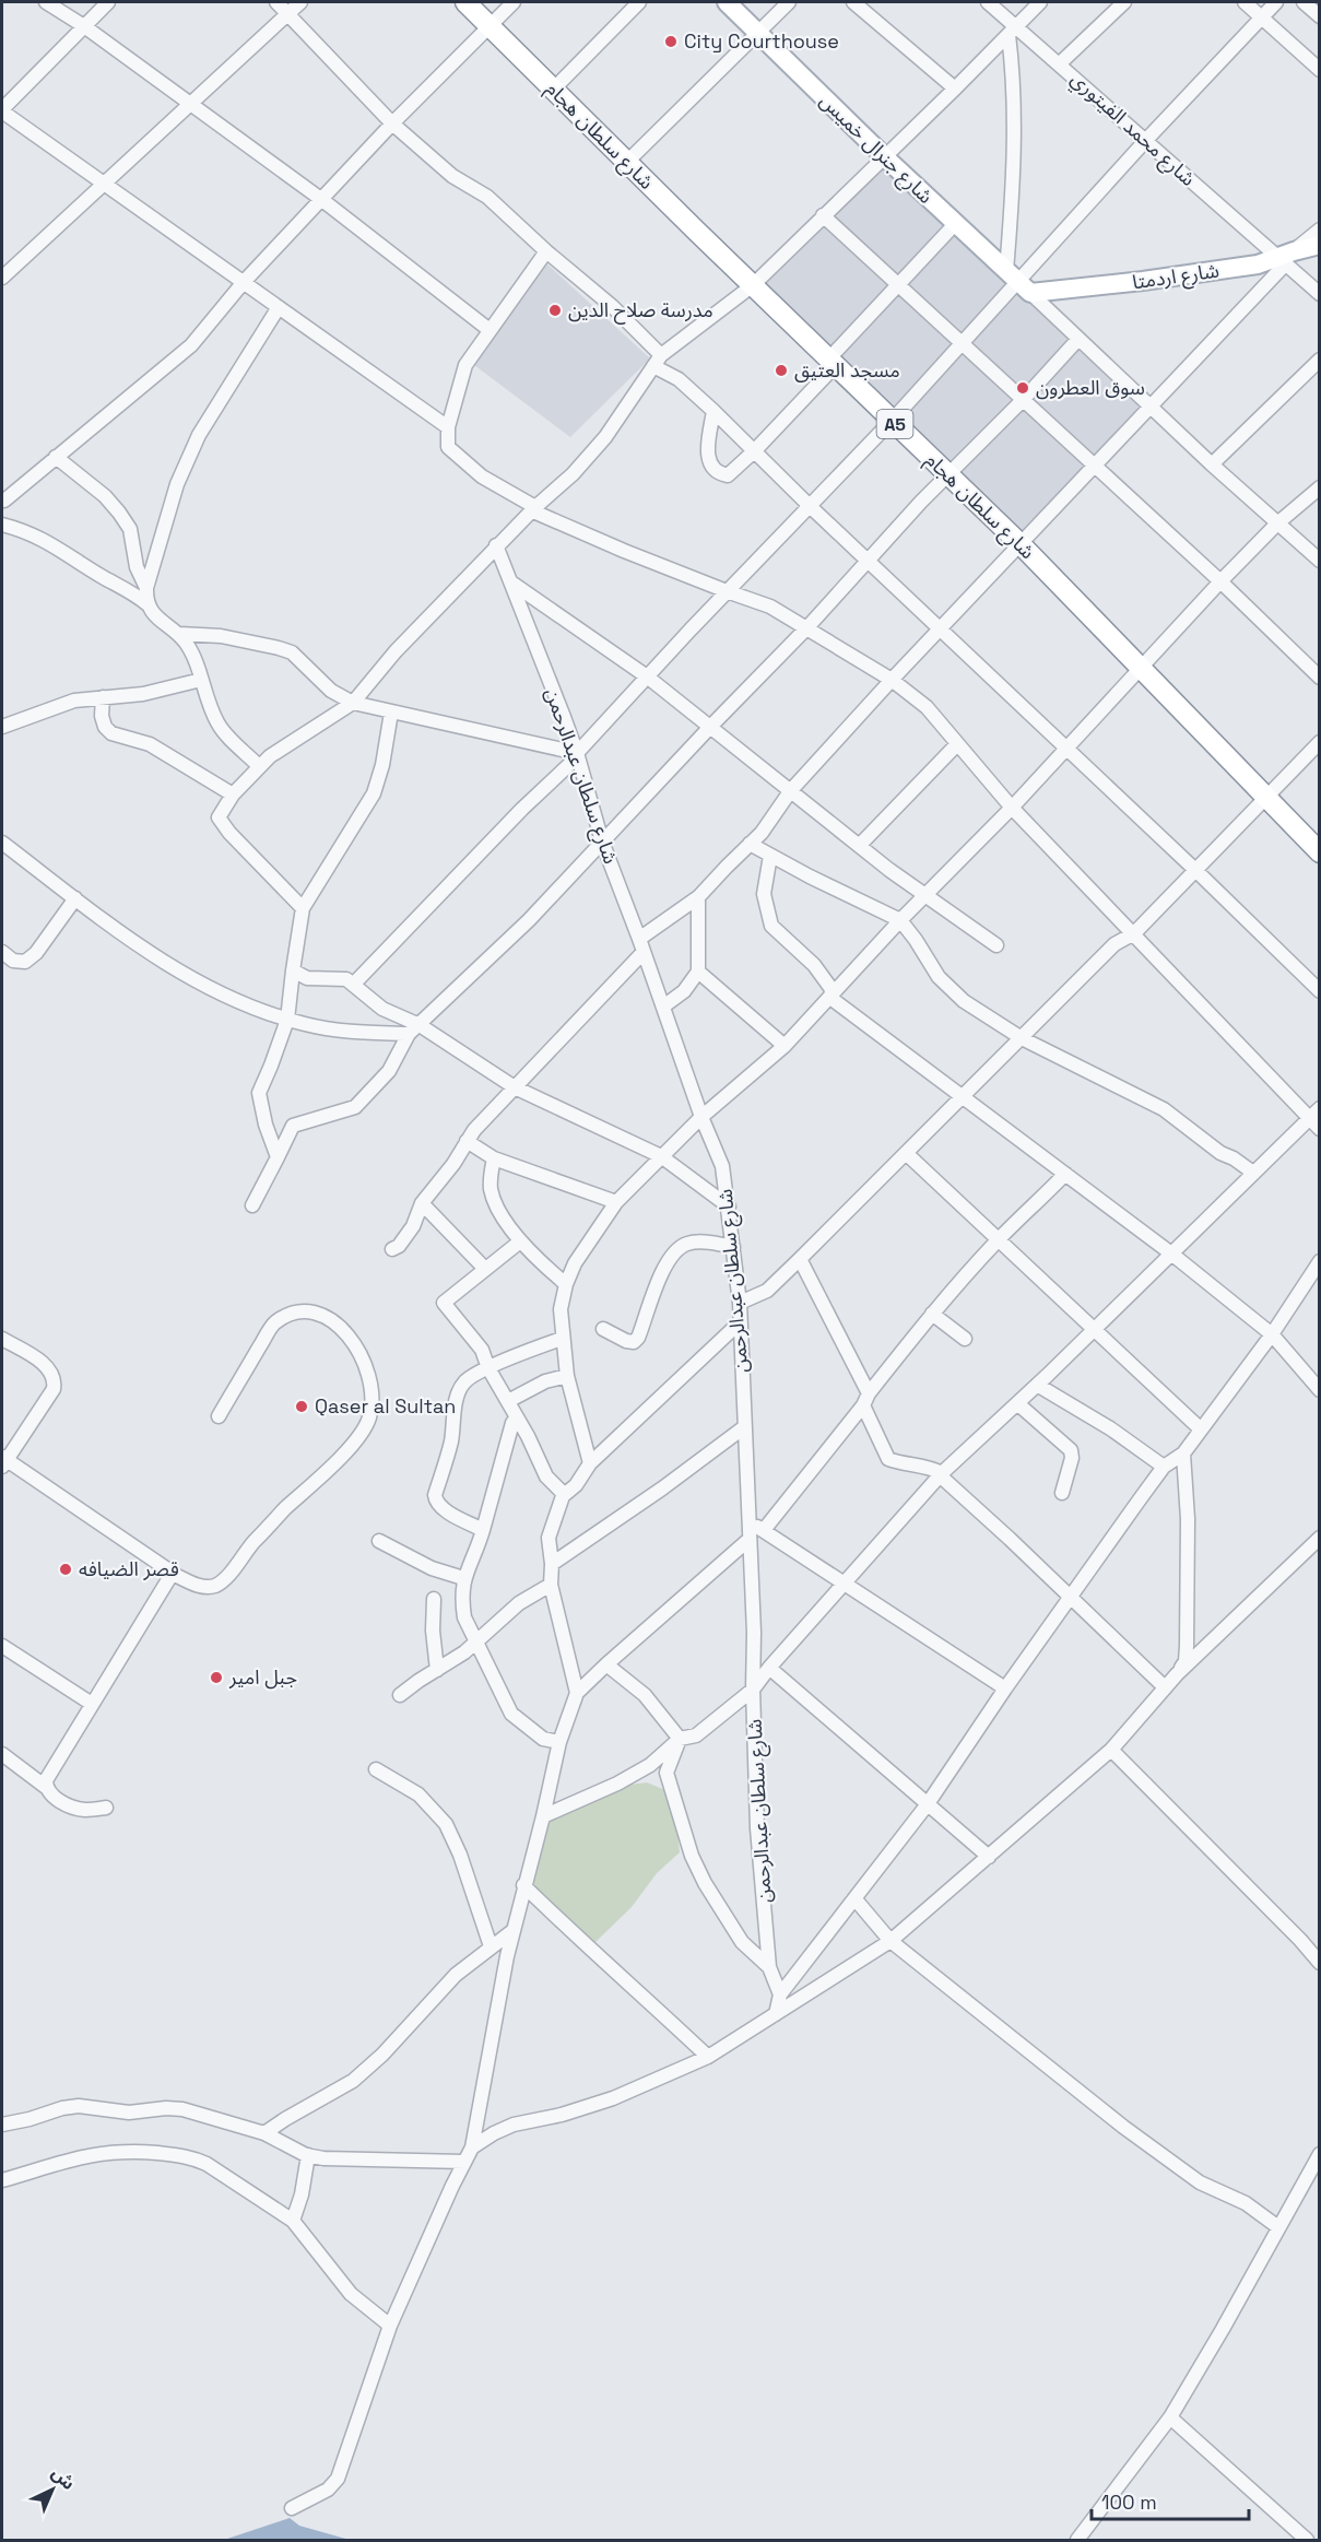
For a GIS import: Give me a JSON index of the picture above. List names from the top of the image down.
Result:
{
  "streets": {
    "highway": ["شارع سلطان هجام", "A5"],
    "main road": ["شارع جنرال خميس", "شارع اردمتا"],
    "street": ["شارع محمد الفيتوري", "شارع سلطان عبدالرحمن"]
  },
  "crossings": [
    ["شارع محمد الفيتوري", "شارع اردمتا"],
    ["شارع جنرال خميس", "شارع اردمتا"]
  ],
  "places": [
    "City Courthouse",
    "مدرسة صلاح الدين",
    "مسجد العتيق",
    "سوق العطرون",
    "Qaser al Sultan",
    "قصر الضيافه",
    "جبل امير"
  ],
  "scale_bar": "100 m",
  "north": "top right"
}
